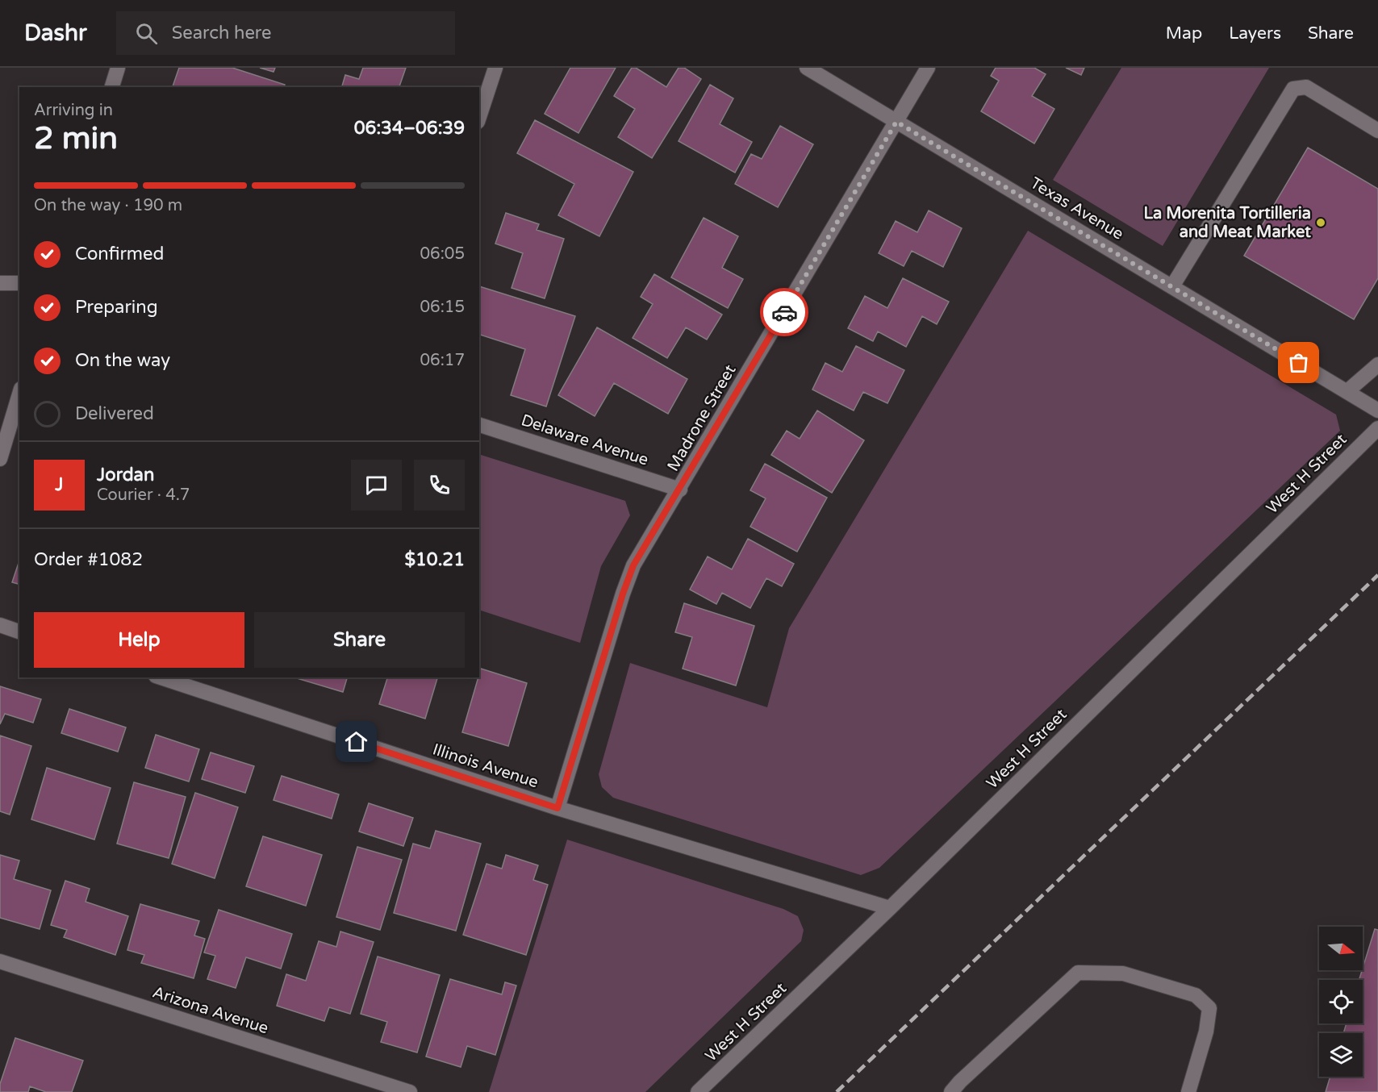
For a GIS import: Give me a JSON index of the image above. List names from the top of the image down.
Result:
{
  "streets": {
    "street": [
      "Texas Avenue",
      "Madrone Street",
      "Delaware Avenue",
      "West H Street",
      "Illinois Avenue",
      "Arizona Avenue"
    ]
  },
  "crossings": [
    ["Texas Avenue", "Madrone Street"],
    ["Madrone Street", "Delaware Avenue"],
    ["Madrone Street", "Illinois Avenue"],
    ["West H Street", "Illinois Avenue"]
  ],
  "places": ["La Morenita Tortilleria and Meat Market"],
  "north": "right",
  "page": {
    "header": "Dashr",
    "search": "Search here",
    "nav": ["Map", "Layers", "Share"],
    "heading": ["2 min", "Arriving in", "06:34–06:39"],
    "panel": [
      "Jordan",
      "Courier · 4.7",
      "Order #1082",
      "$10.21"
    ],
    "bar": "On the way · 190 m",
    "list": [
      ["Confirmed", "06:05"],
      ["Preparing", "06:15"],
      ["On the way", "06:17"],
      "Delivered"
    ],
    "round": "J",
    "buttons": ["Help", "Share"]
  }
}
